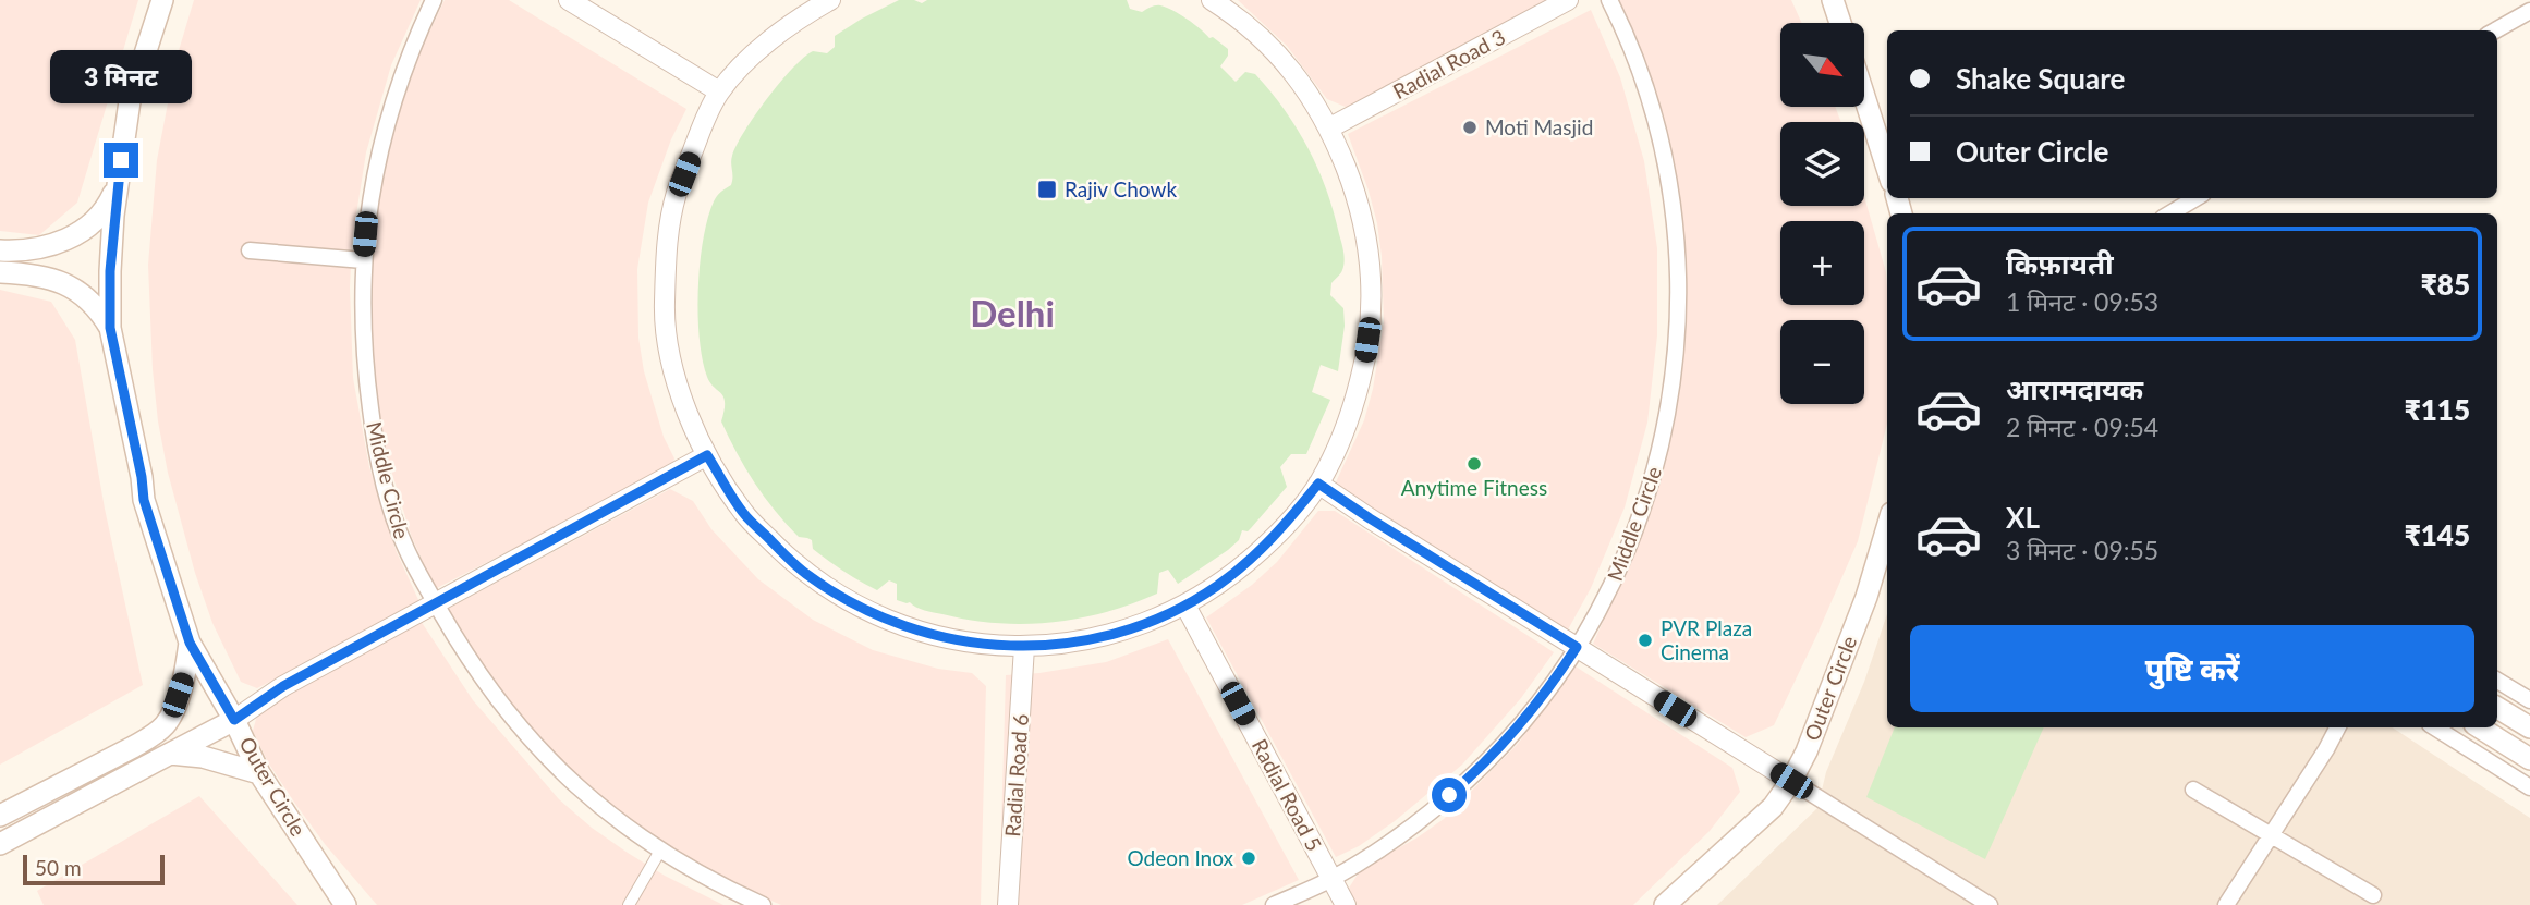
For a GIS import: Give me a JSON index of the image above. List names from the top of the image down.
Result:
{
  "streets": {
    "main road": ["Outer Circle"],
    "street": [
      "Radial Road 3",
      "Middle Circle",
      "Radial Road 6",
      "Radial Road 5"
    ]
  },
  "crossings": [
    ["Middle Circle", "Radial Road 5"]
  ],
  "districts": ["Delhi"],
  "places": {
    "other": [
      "Moti Masjid",
      "Anytime Fitness",
      "PVR Plaza Cinema",
      "Odeon Inox"
    ],
    "transit": ["Rajiv Chowk"]
  },
  "scale_bar": "50 m",
  "north": "bottom right",
  "page": {
    "map_buttons": ["+", "−"],
    "banner": ["Shake Square", "Outer Circle"],
    "bubble": "3 मिनट",
    "list": [
      {
        "name": "किफ़ायती",
        "note": "1 मिनट · 09:53",
        "value": "₹85"
      },
      {
        "name": "आरामदायक",
        "note": "2 मिनट · 09:54",
        "value": "₹115"
      },
      {
        "name": "XL",
        "note": "3 मिनट · 09:55",
        "value": "₹145"
      }
    ],
    "buttons": "पुष्टि करें",
    "scale": "50 m"
  }
}
